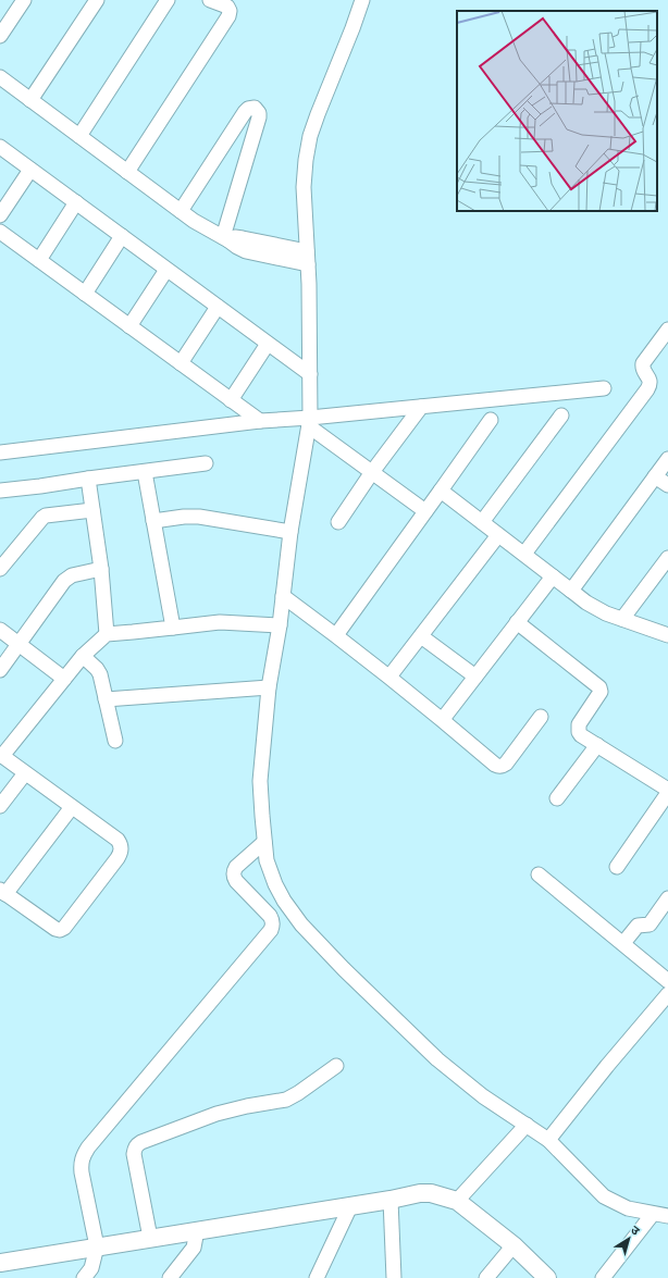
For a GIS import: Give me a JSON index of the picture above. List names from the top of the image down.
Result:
{
  "north": "top right"
}
